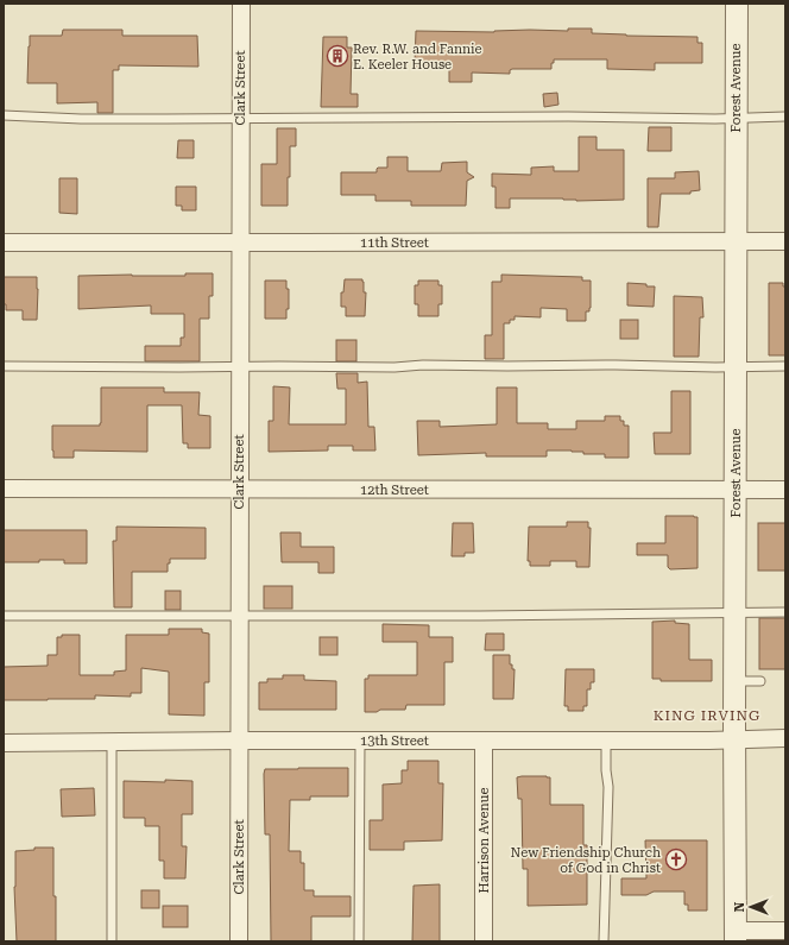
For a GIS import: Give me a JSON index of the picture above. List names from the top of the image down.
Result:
{
  "streets": {
    "street": [
      "Clark Street",
      "Forest Avenue",
      "11th Street",
      "12th Street",
      "13th Street",
      "Harrison Avenue"
    ]
  },
  "crossings": [
    ["Clark Street", "11th Street"],
    ["Clark Street", "12th Street"],
    ["Clark Street", "13th Street"],
    ["Forest Avenue", "11th Street"],
    ["Forest Avenue", "12th Street"],
    ["Forest Avenue", "13th Street"],
    ["13th Street", "Harrison Avenue"]
  ],
  "districts": ["KING IRVING"],
  "places": {
    "building": ["Rev. R.W. and Fannie E. Keeler House"],
    "church": ["New Friendship Church of God in Christ"]
  },
  "north": "left"
}
